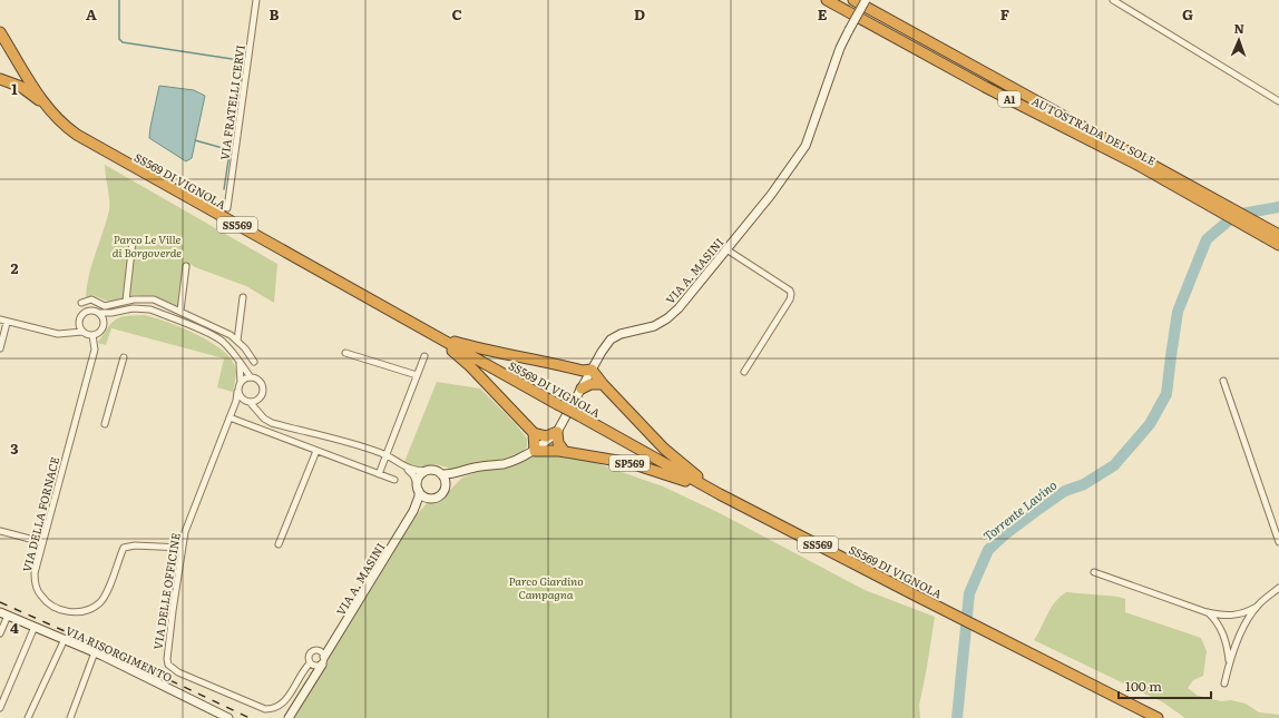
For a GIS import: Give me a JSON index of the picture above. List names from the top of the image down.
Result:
{
  "streets": {
    "highway": [
      "A1",
      "AUTOSTRADA DEL SOLE",
      "SS569 DI VIGNOLA",
      "SS569",
      "SP569"
    ],
    "street": [
      "VIA FRATELLI CERVI",
      "VIA A. MASINI",
      "VIA DELLA FORNACE",
      "VIA DELLE OFFICINE",
      "VIA RISORGIMENTO"
    ]
  },
  "crossings": [
    ["SS569 DI VIGNOLA", "SS569"],
    ["SS569 DI VIGNOLA", "SP569"],
    ["VIA A. MASINI", "SP569"],
    ["VIA A. MASINI", "VIA DELLE OFFICINE"],
    ["VIA DELLA FORNACE", "VIA DELLE OFFICINE"]
  ],
  "water": ["Torrente Lavino"],
  "parks": ["Parco Le Ville di Borgoverde", "Parco Giardino Campagna"],
  "scale_bar": "100 m",
  "north": "top",
  "grid": {
    "columns": [
      "A",
      "B",
      "C",
      "D",
      "E",
      "F",
      "G"
    ],
    "rows": [
      "1",
      "2",
      "3",
      "4"
    ]
  }
}
